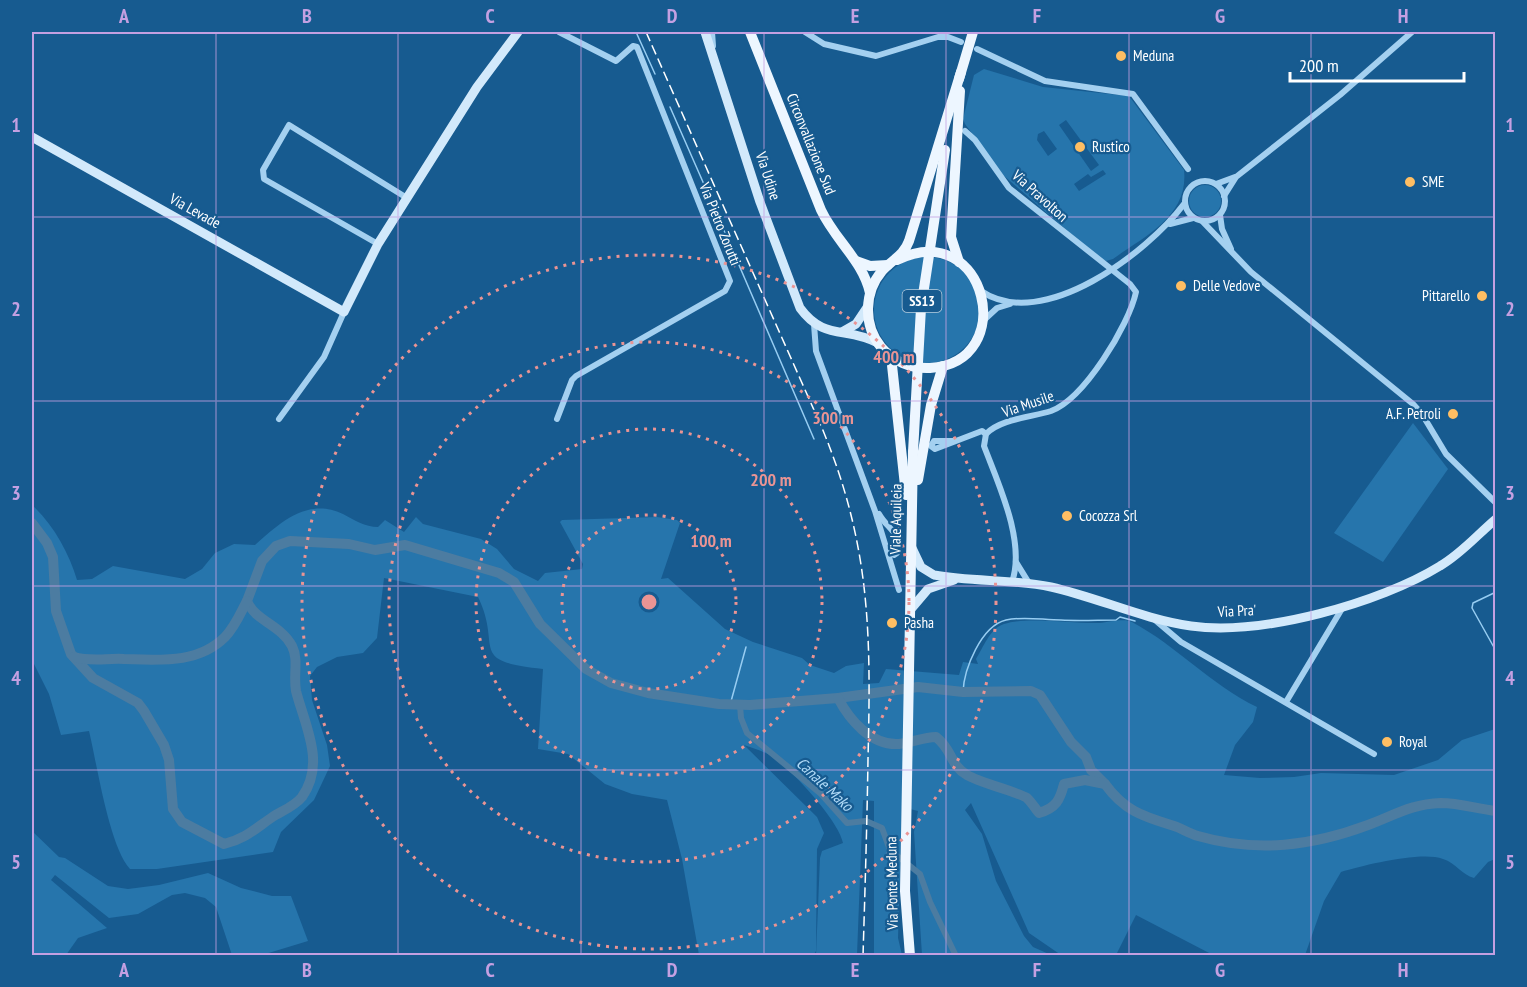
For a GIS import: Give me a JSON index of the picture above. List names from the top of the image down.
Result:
{
  "streets": {
    "main road": [
      "Circonvallazione Sud",
      "SS13",
      "Viale Aquileia",
      "Via Ponte Meduna"
    ],
    "street": [
      "Via Udine",
      "Via Pravolton",
      "Via Levade",
      "Via Pietro Zorutti",
      "Via Musile",
      "Via Pra'"
    ]
  },
  "crossings": [
    ["Circonvallazione Sud", "Via Udine"],
    ["Via Pravolton", "Via Musile"],
    ["Viale Aquileia", "Via Pra'"],
    ["Viale Aquileia", "Via Ponte Meduna"]
  ],
  "water": ["Canale Mako"],
  "places": [
    "Meduna",
    "Rustico",
    "SME",
    "Delle Vedove",
    "Pittarello",
    "A.F. Petroli",
    "Cocozza Srl",
    "Pasha",
    "Royal"
  ],
  "scale_bar": "200 m",
  "grid": {
    "columns": [
      "A",
      "B",
      "C",
      "D",
      "E",
      "F",
      "G",
      "H"
    ],
    "rows": [
      "1",
      "2",
      "3",
      "4",
      "5"
    ]
  },
  "rings": [
    "400 m",
    "300 m",
    "200 m",
    "100 m"
  ]
}
